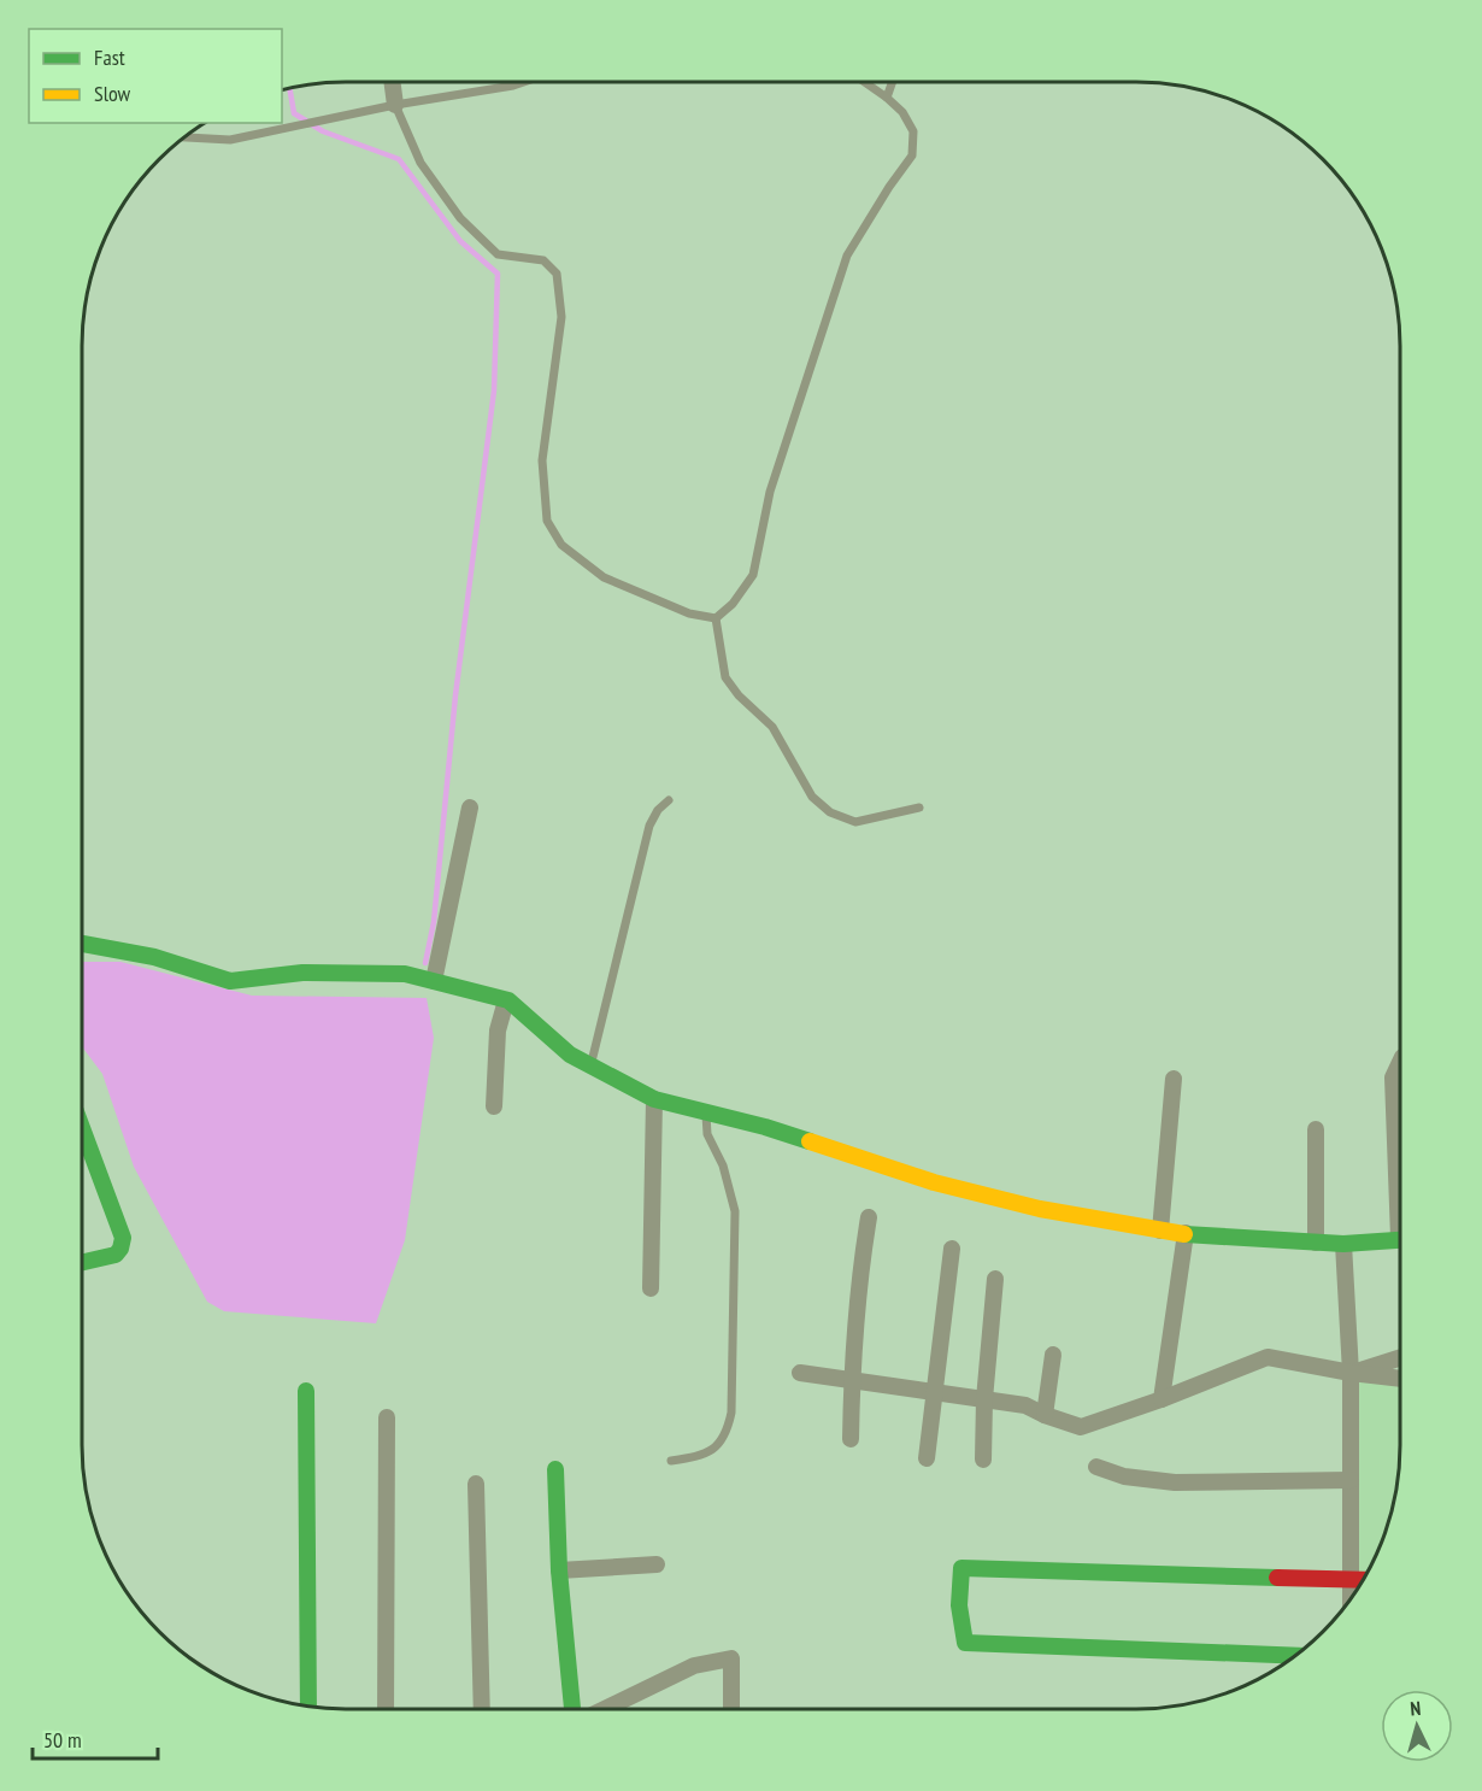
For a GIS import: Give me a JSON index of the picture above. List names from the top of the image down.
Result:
{
  "legend": ["Fast", "Slow"],
  "scale_bar": "50 m",
  "north": "top"
}
